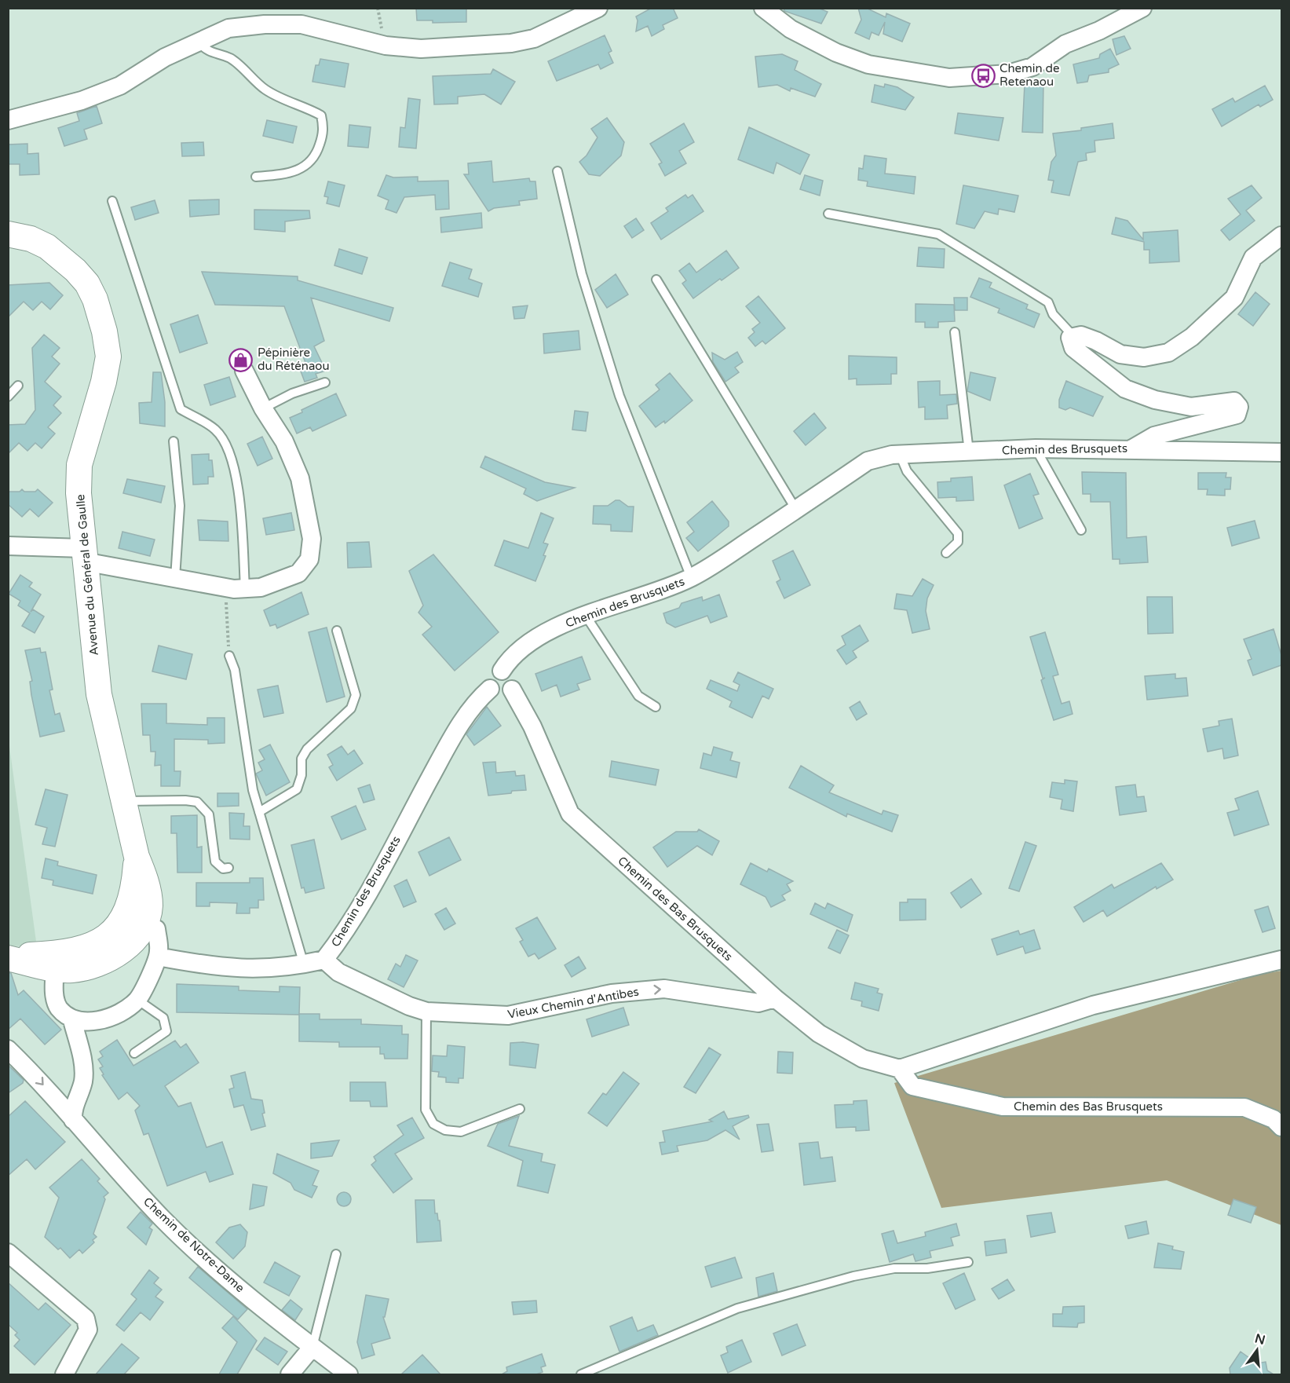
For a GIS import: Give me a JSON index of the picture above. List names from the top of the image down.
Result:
{
  "streets": {
    "main road": ["Avenue du Général de Gaulle"],
    "street": [
      "Chemin des Brusquets",
      "Chemin des Bas Brusquets",
      "Vieux Chemin d'Antibes",
      "Chemin de Notre-Dame"
    ]
  },
  "crossings": [
    ["Chemin des Brusquets", "Chemin des Bas Brusquets"],
    ["Chemin des Brusquets", "Vieux Chemin d'Antibes"],
    ["Chemin des Bas Brusquets", "Vieux Chemin d'Antibes"]
  ],
  "one_way": ["Vieux Chemin d'Antibes"],
  "places": {
    "bus stop": ["Chemin de Retenaou"],
    "shop": ["Pépinière du Réténaou"]
  },
  "north": "top"
}
